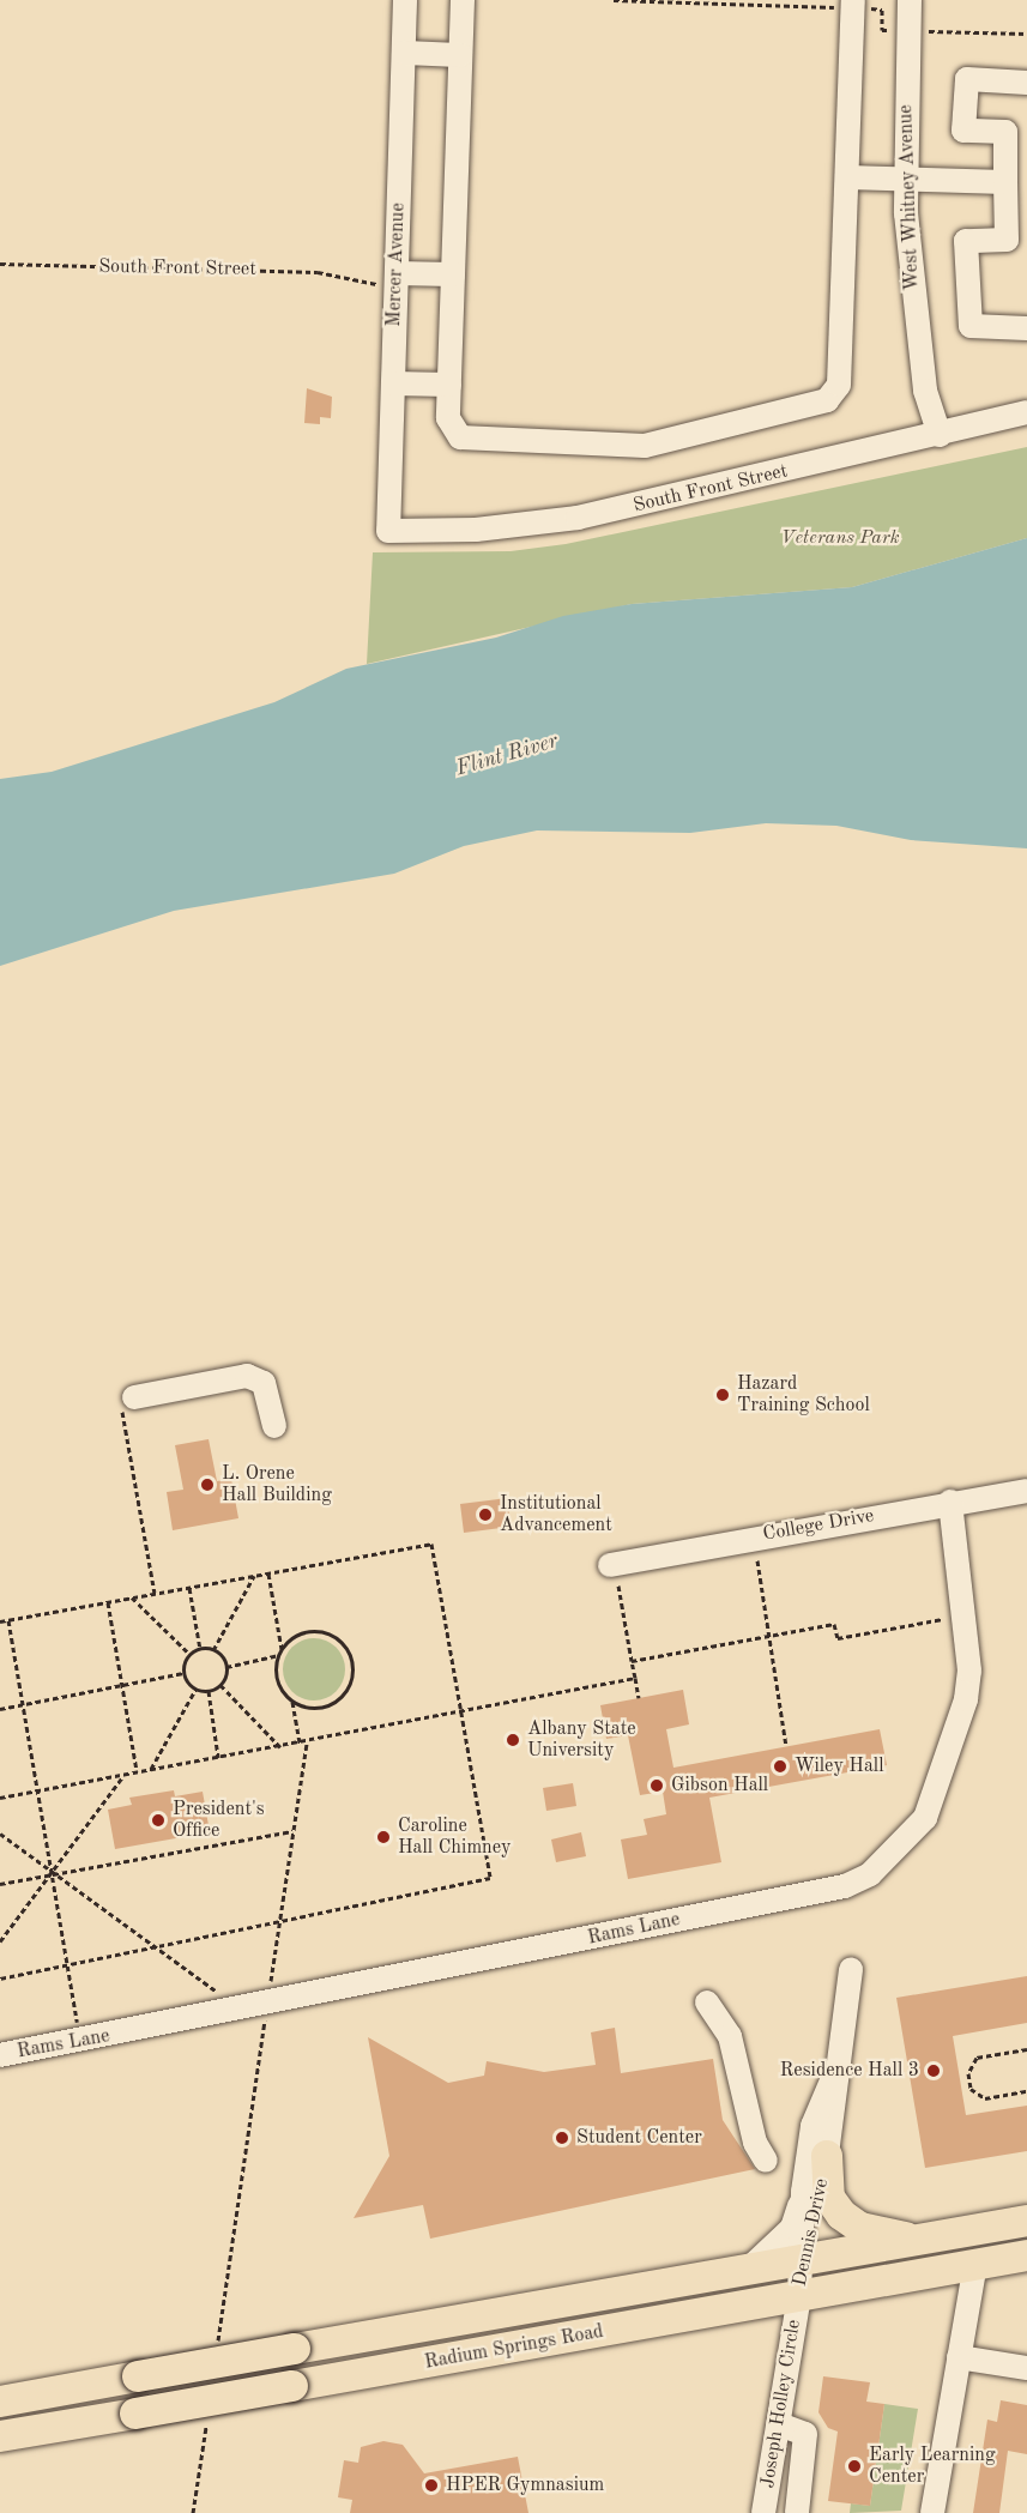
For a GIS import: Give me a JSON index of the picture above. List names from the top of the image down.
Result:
{
  "streets": {
    "main road": ["Radium Springs Road"],
    "street": [
      "West Whitney Avenue",
      "Mercer Avenue",
      "South Front Street",
      "College Drive",
      "Rams Lane",
      "Dennis Drive",
      "Joseph Holley Circle"
    ]
  },
  "crossings": [
    ["West Whitney Avenue", "South Front Street"],
    ["Mercer Avenue", "South Front Street"],
    ["College Drive", "Rams Lane"],
    ["Dennis Drive", "Radium Springs Road"],
    ["Dennis Drive", "Joseph Holley Circle"],
    ["Radium Springs Road", "Joseph Holley Circle"]
  ],
  "water": ["Flint River"],
  "parks": ["Veterans Park"],
  "places": [
    "Hazard Training School",
    "L. Orene Hall Building",
    "Institutional Advancement",
    "Albany State University",
    "Wiley Hall",
    "Gibson Hall",
    "President's Office",
    "Caroline Hall Chimney",
    "Residence Hall 3",
    "Student Center",
    "Early Learning Center",
    "HPER Gymnasium"
  ]
}
